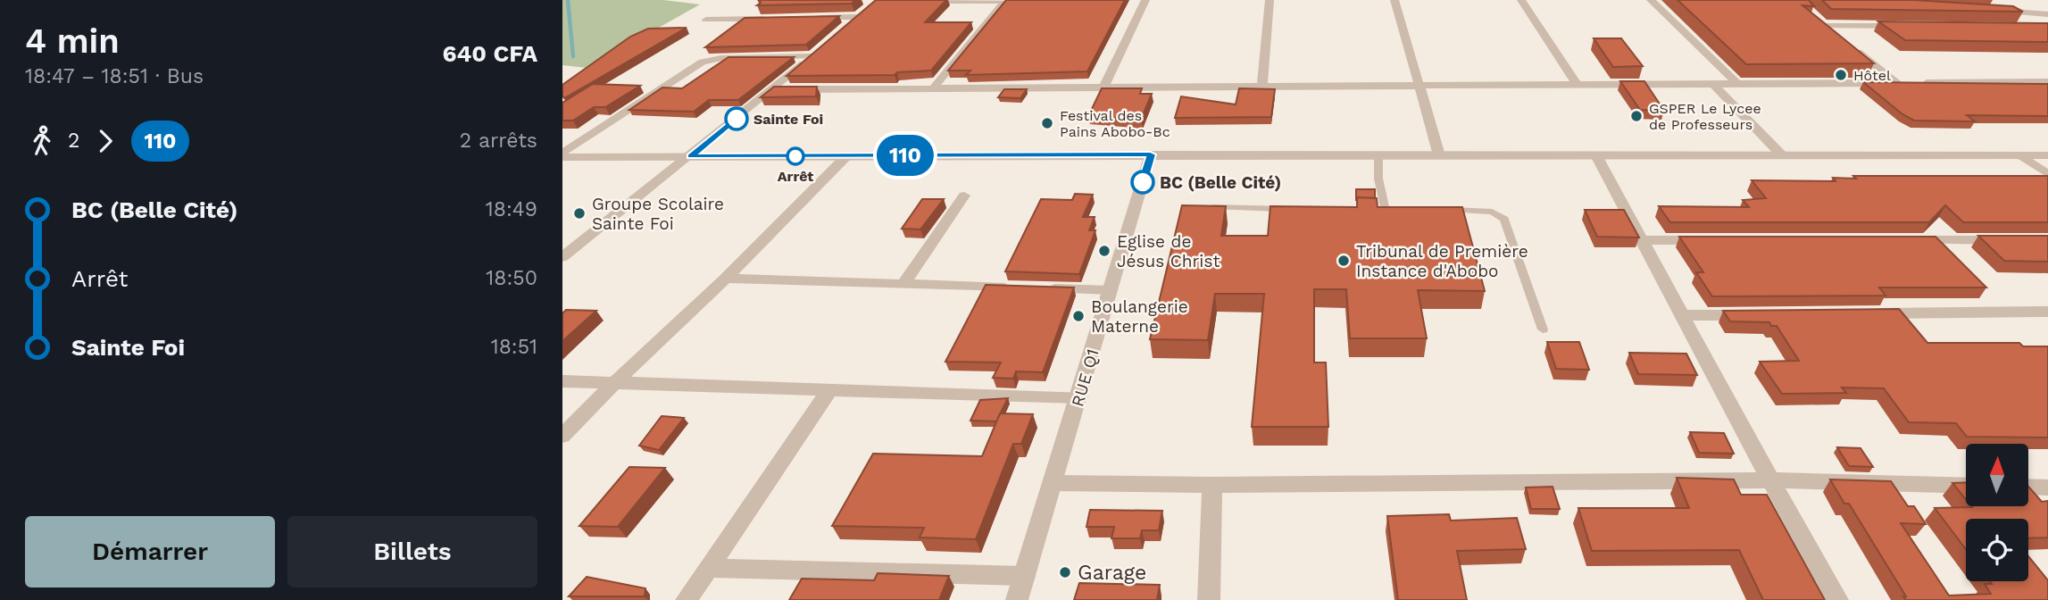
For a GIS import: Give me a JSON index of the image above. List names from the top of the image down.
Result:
{
  "streets": {
    "street": ["RUE Q1"]
  },
  "places": [
    "Hôtel",
    "GSPER Le Lycee de Professeurs",
    "Sainte Foi",
    "Festival des Pains Abobo-Bc",
    "Arrêt",
    "BC (Belle Cité)",
    "Groupe Scolaire Sainte Foi",
    "Eglise de Jésus Christ",
    "Tribunal de Première Instance d'Abobo",
    "Boulangerie Materne",
    "Garage"
  ],
  "lines": ["bus line 110"],
  "north": "top",
  "page": {
    "heading": ["4 min", "18:47 – 18:51 · Bus", "640 CFA"],
    "on_map": "110",
    "legs": ["2", "110", "2 arrêts"],
    "list": [
      {
        "name": "BC (Belle Cité)",
        "value": "18:49"
      },
      {
        "name": "Arrêt",
        "value": "18:50"
      },
      {
        "name": "Sainte Foi",
        "value": "18:51"
      }
    ],
    "buttons": ["Démarrer", "Billets"]
  }
}
